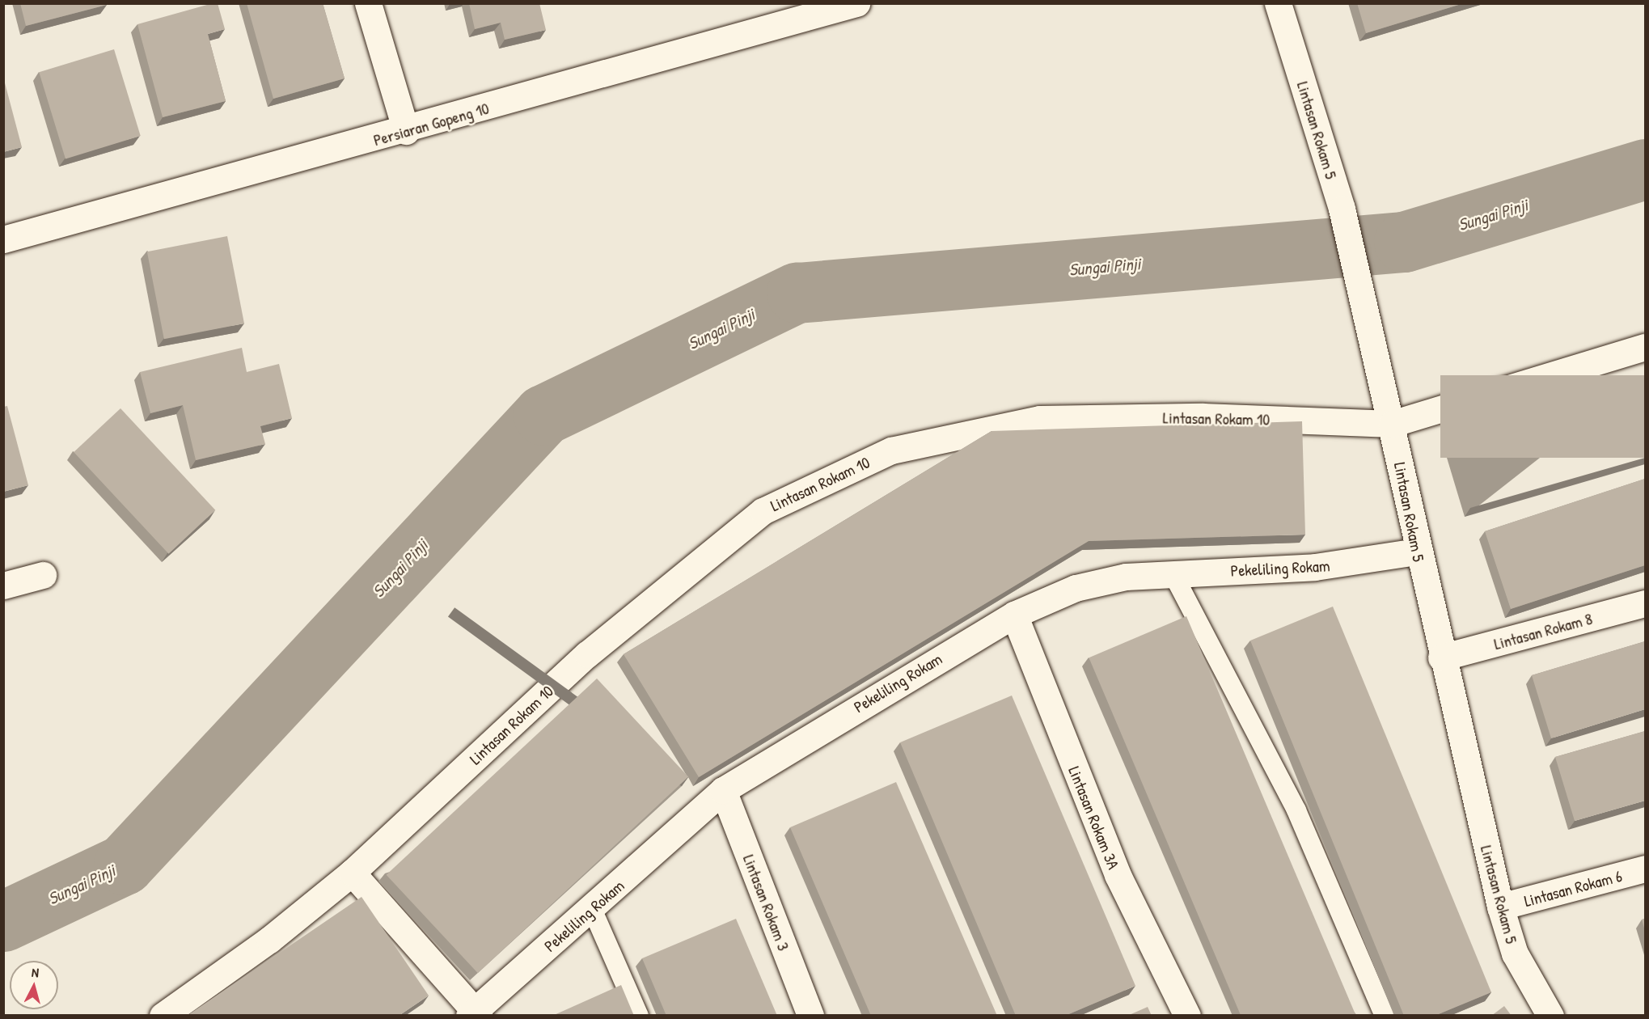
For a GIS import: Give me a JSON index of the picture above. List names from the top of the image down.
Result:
{
  "streets": {
    "street": [
      "Persiaran Gopeng 10",
      "Lintasan Rokam 5",
      "Lintasan Rokam 10",
      "Pekeliling Rokam",
      "Lintasan Rokam 8",
      "Lintasan Rokam 3A",
      "Lintasan Rokam 6",
      "Lintasan Rokam 3"
    ]
  },
  "crossings": [
    ["Lintasan Rokam 5", "Lintasan Rokam 10"],
    ["Lintasan Rokam 5", "Pekeliling Rokam"],
    ["Lintasan Rokam 5", "Lintasan Rokam 8"],
    ["Lintasan Rokam 5", "Lintasan Rokam 6"],
    ["Pekeliling Rokam", "Lintasan Rokam 3A"],
    ["Pekeliling Rokam", "Lintasan Rokam 3"]
  ],
  "water": ["Sungai Pinji"],
  "north": "top"
}
